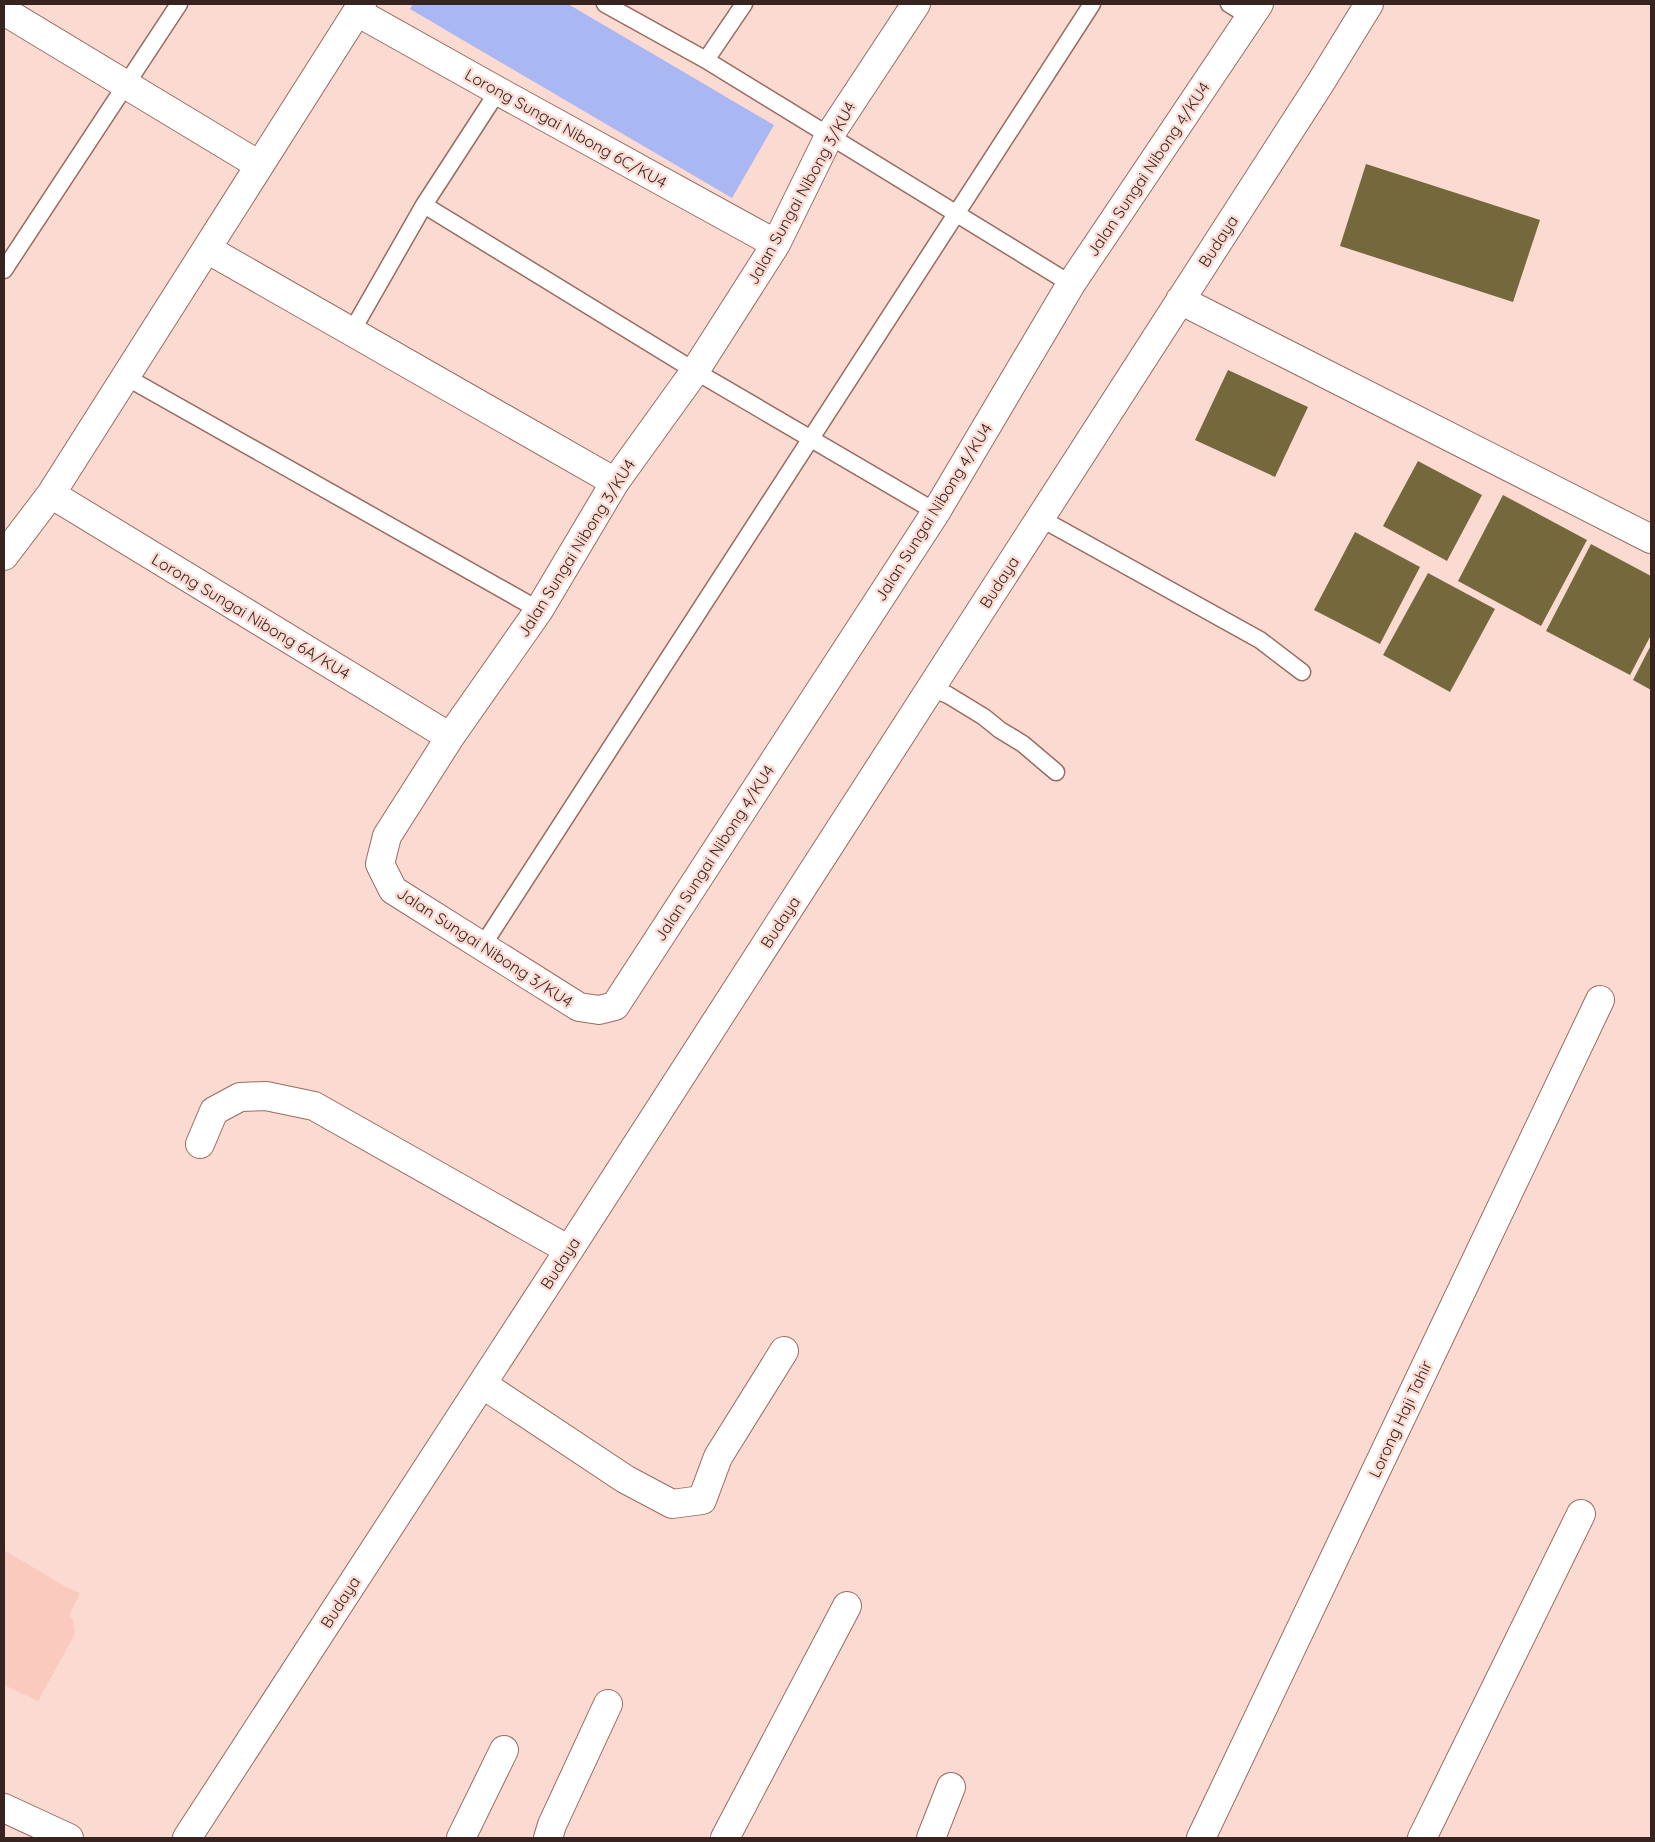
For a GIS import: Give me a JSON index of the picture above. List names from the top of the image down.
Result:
{
  "streets": {
    "street": [
      "Lorong Sungai Nibong 6C/KU4",
      "Jalan Sungai Nibong 4/KU4",
      "Jalan Sungai Nibong 3/KU4",
      "Budaya",
      "Lorong Sungai Nibong 6A/KU4",
      "Lorong Haji Tahir"
    ]
  },
  "crossings": [
    ["Lorong Sungai Nibong 6C/KU4", "Jalan Sungai Nibong 3/KU4"],
    ["Jalan Sungai Nibong 4/KU4", "Jalan Sungai Nibong 3/KU4"],
    ["Jalan Sungai Nibong 3/KU4", "Lorong Sungai Nibong 6A/KU4"]
  ]
}
